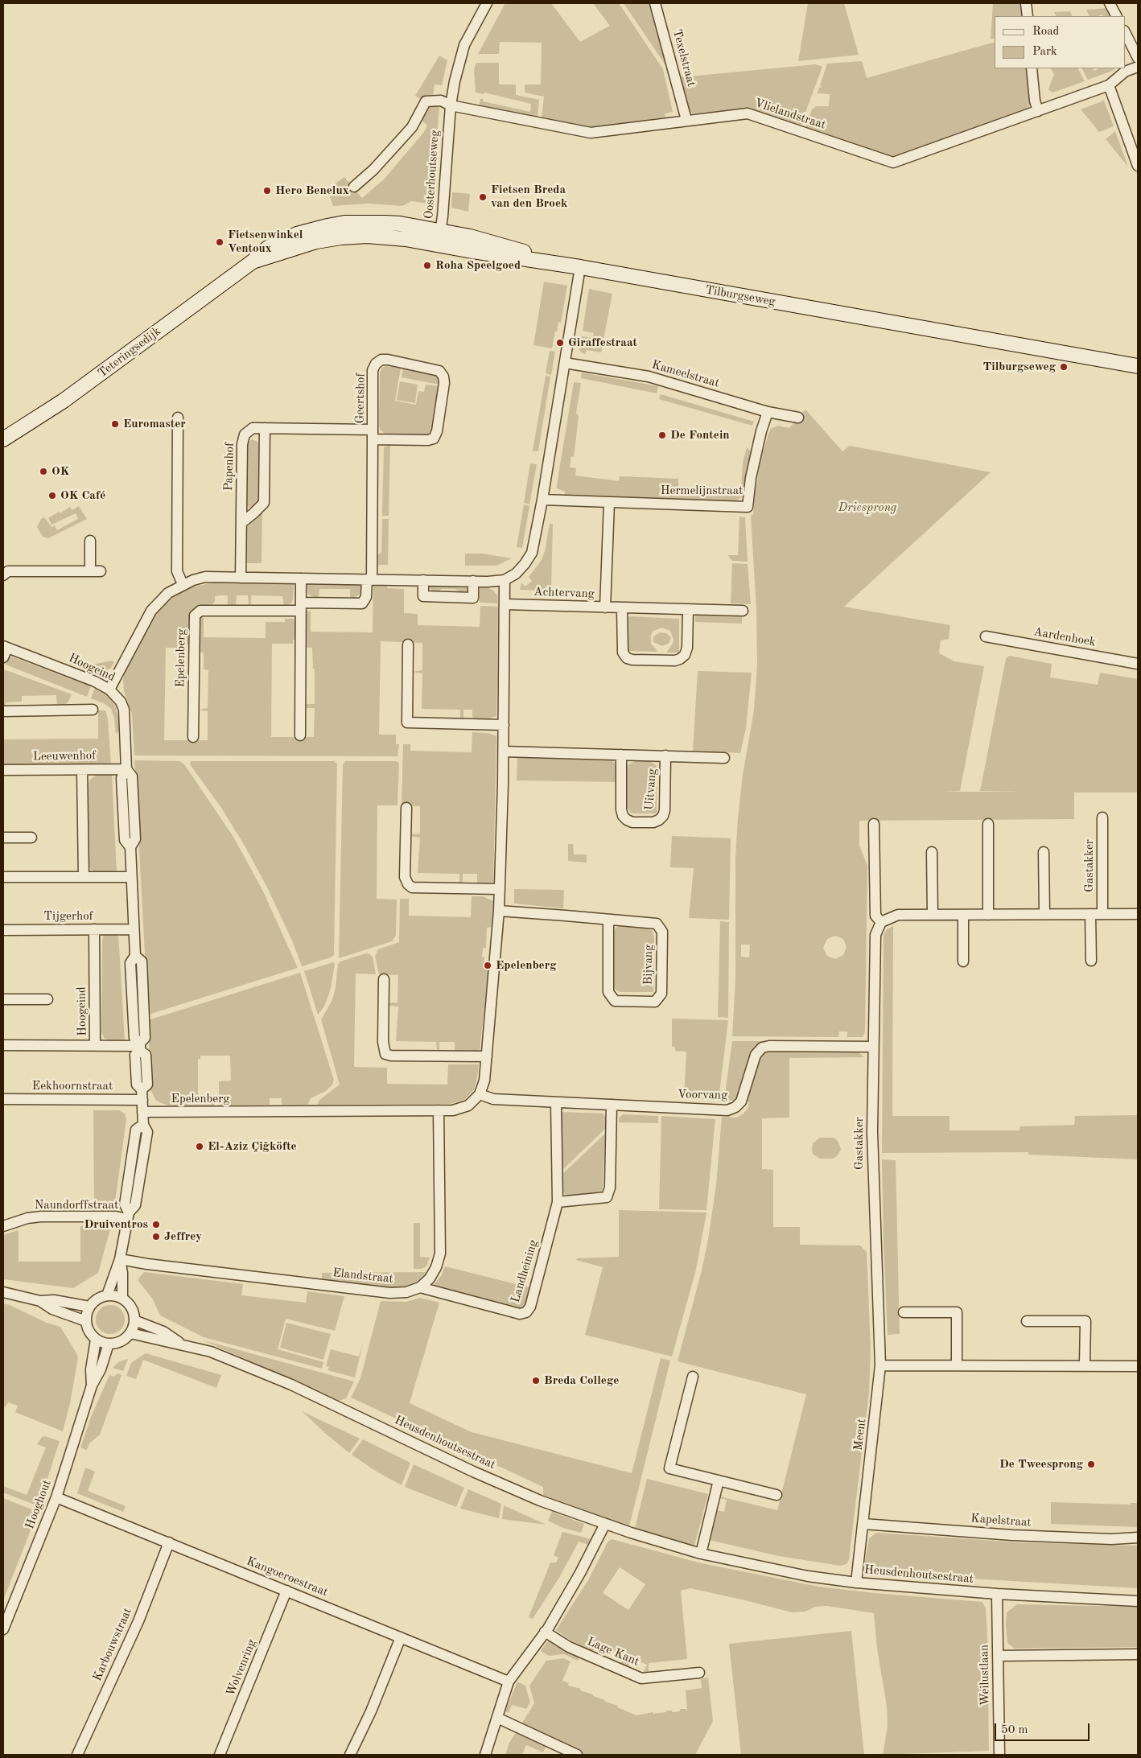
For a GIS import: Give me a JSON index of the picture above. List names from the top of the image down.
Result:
{
  "streets": {
    "main road": ["Tilburgseweg", "Teteringsedijk"],
    "street": [
      "Texelstraat",
      "Vlielandstraat",
      "Oosterhoutseweg",
      "Kameelstraat",
      "Geertshof",
      "Papenhof",
      "Hermelijnstraat",
      "Achtervang",
      "Aardenhoek",
      "Epelenberg",
      "Hoogeind",
      "Leeuwenhof",
      "Uitvang",
      "Gastakker",
      "Tijgerhof",
      "Bijvang",
      "Eekhoornstraat",
      "Voorvang",
      "Naundorffstraat",
      "Landheining",
      "Elandstraat",
      "Meent",
      "Heusdenhoutsestraat",
      "Hooghout",
      "Kapelstraat",
      "Kangoeroestraat",
      "Karbouwstraat",
      "Lage Kant",
      "Wolvenring",
      "Weilustlaan"
    ]
  },
  "crossings": [
    ["Texelstraat", "Vlielandstraat"],
    ["Vlielandstraat", "Oosterhoutseweg"],
    ["Oosterhoutseweg", "Tilburgseweg"],
    ["Oosterhoutseweg", "Teteringsedijk"],
    ["Tilburgseweg", "Teteringsedijk"],
    ["Kameelstraat", "Hermelijnstraat"],
    ["Geertshof", "Papenhof"],
    ["Geertshof", "Epelenberg"],
    ["Epelenberg", "Voorvang"],
    ["Hoogeind", "Leeuwenhof"],
    ["Hoogeind", "Tijgerhof"],
    ["Gastakker", "Voorvang"],
    ["Gastakker", "Meent"],
    ["Landheining", "Elandstraat"],
    ["Meent", "Heusdenhoutsestraat"],
    ["Meent", "Kapelstraat"],
    ["Heusdenhoutsestraat", "Hooghout"],
    ["Heusdenhoutsestraat", "Weilustlaan"],
    ["Hooghout", "Kangoeroestraat"],
    ["Kangoeroestraat", "Karbouwstraat"],
    ["Kangoeroestraat", "Wolvenring"]
  ],
  "parks": ["Driesprong"],
  "places": [
    "Hero Benelux",
    "Fietsen Breda van den Broek",
    "Fietsenwinkel Ventoux",
    "Roha Speelgoed",
    "Giraffestraat",
    "Tilburgseweg",
    "Euromaster",
    "De Fontein",
    "OK",
    "OK Café",
    "Epelenberg",
    "El-Aziz Çiğköfte",
    "Druiventros",
    "Jeffrey",
    "Breda College",
    "De Tweesprong"
  ],
  "legend": ["Road", "Park"],
  "scale_bar": "50 m"
}
